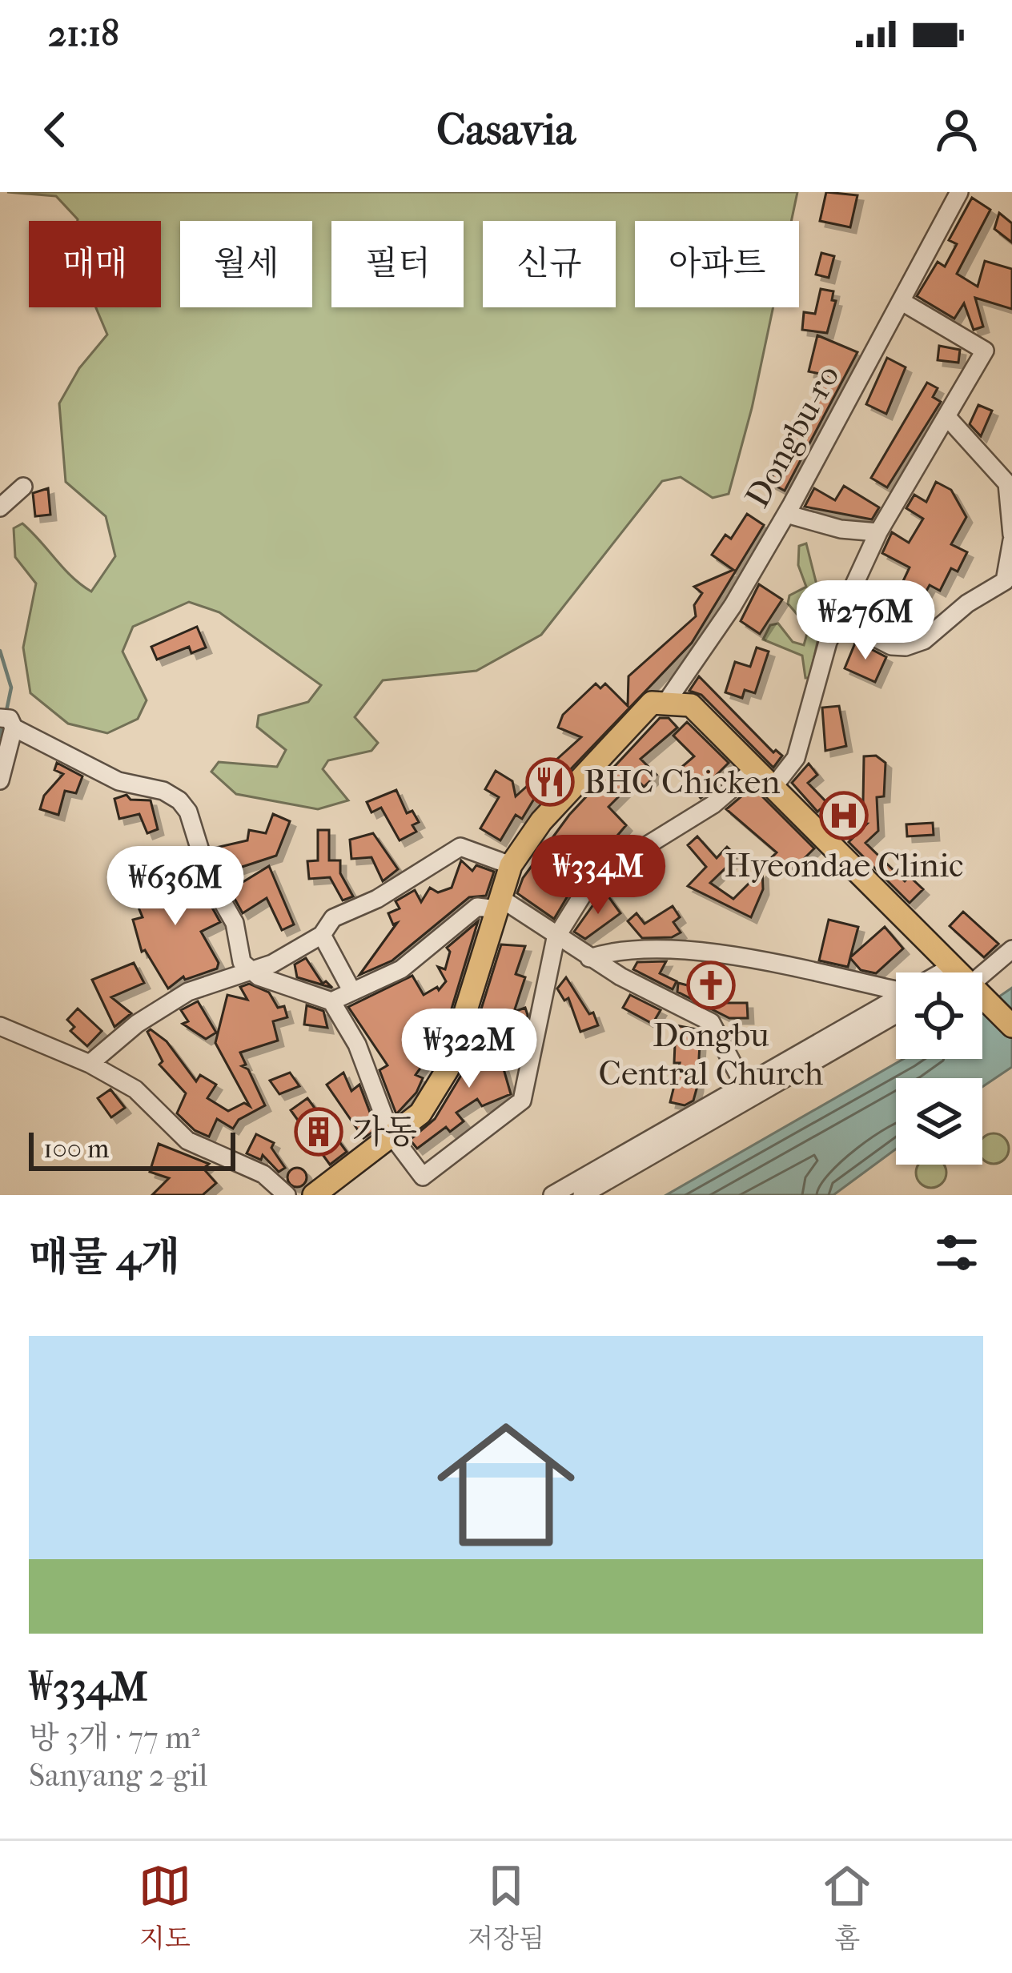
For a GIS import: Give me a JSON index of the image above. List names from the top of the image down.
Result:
{
  "streets": {
    "street": ["Dongbu-ro"]
  },
  "places": {
    "restaurant": ["BHC Chicken"],
    "hospital": ["Hyeondae Clinic"],
    "church": ["Dongbu Central Church"],
    "building": ["가동"]
  },
  "scale_bar": "100 m",
  "page": {
    "status": "21:18",
    "header": "Casavia",
    "chip": [
      "매매",
      "월세",
      "필터",
      "신규",
      "아파트"
    ],
    "price": [
      "₩276M",
      "₩334M",
      "₩636M",
      "₩322M"
    ],
    "scale": "100 m",
    "heading": "매물 4개",
    "list": [
      {
        "name": "₩334M",
        "note": "방 3개 · 77 m² · Sanyang 2-gil"
      }
    ],
    "tabs": ["지도", "저장됨", "홈"]
  }
}
